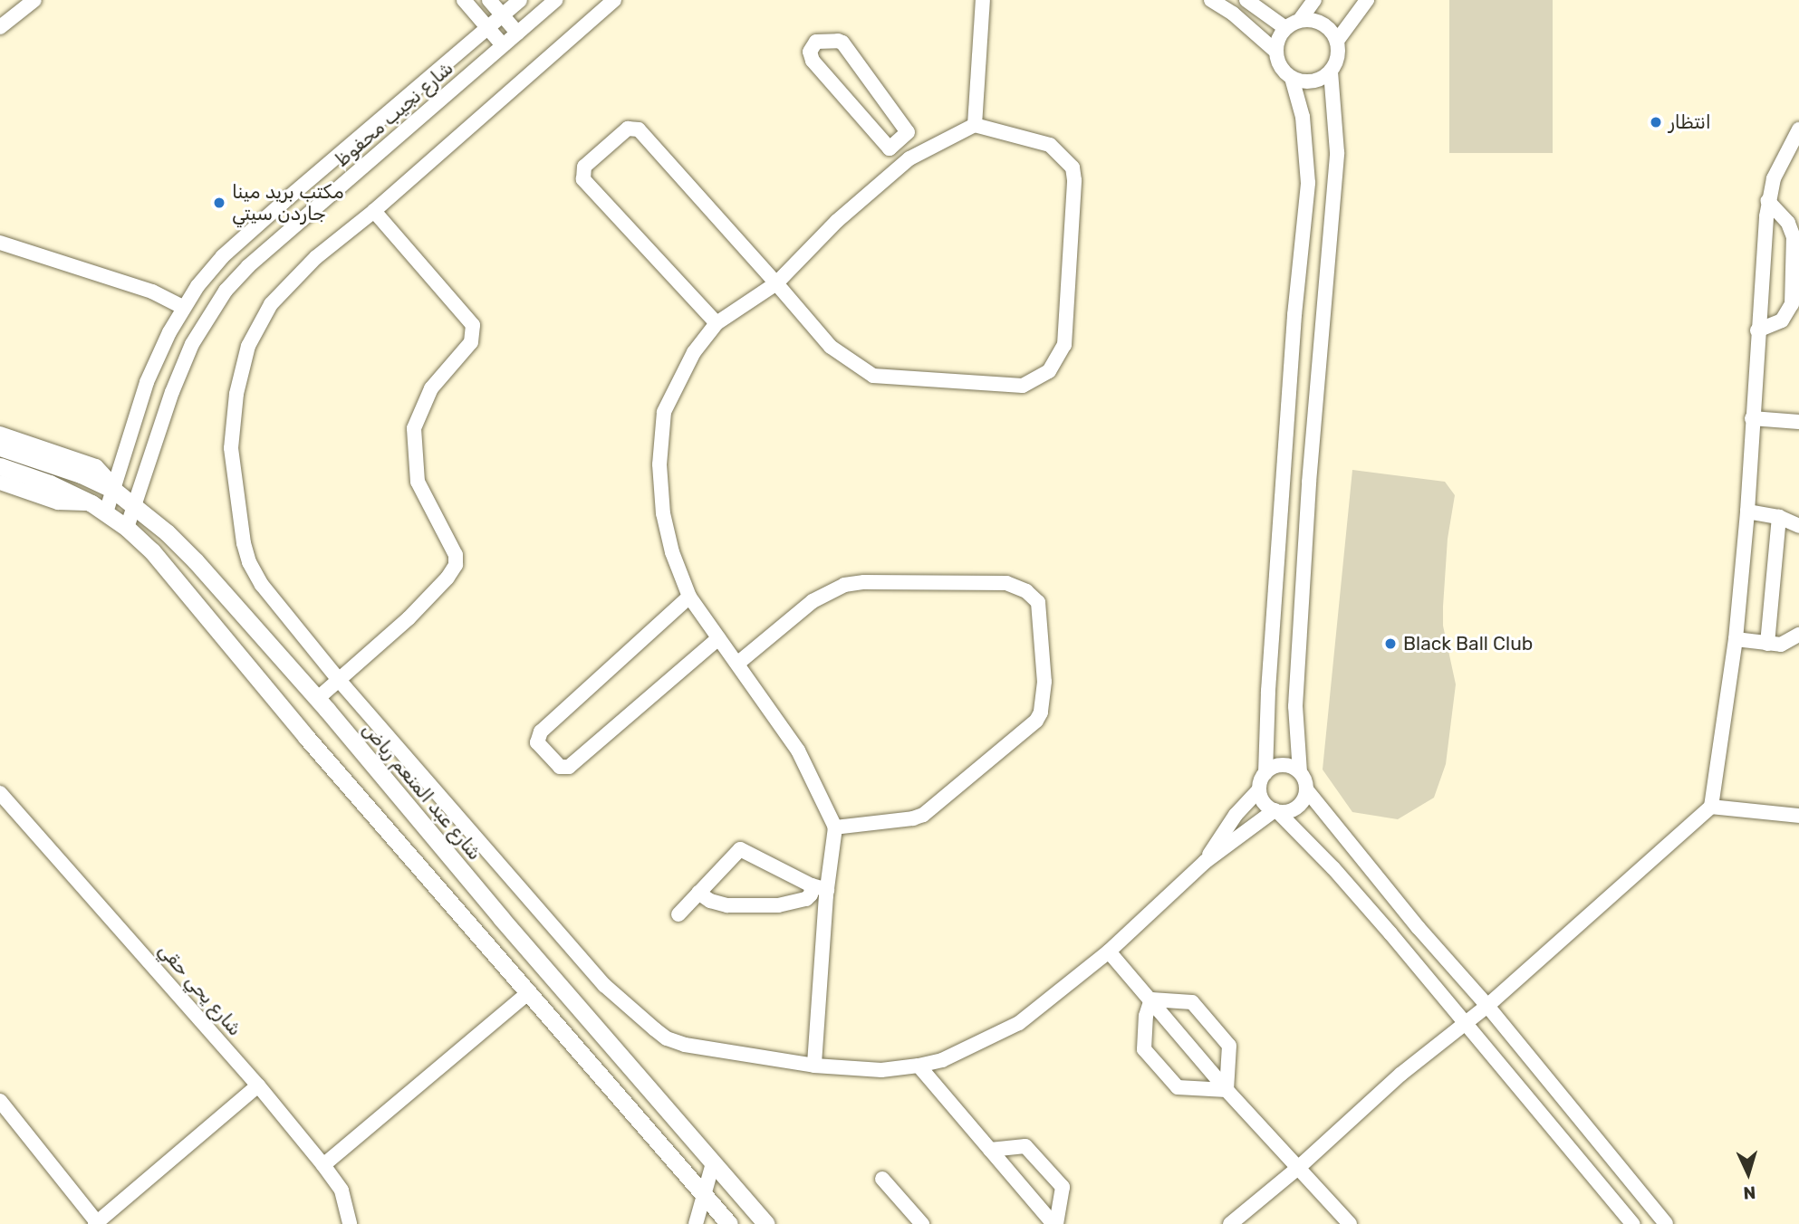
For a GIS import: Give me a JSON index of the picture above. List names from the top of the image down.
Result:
{
  "streets": {
    "street": ["شارع نجيب محفوظ", "شارع عبد المنعم رياض", "شارع يحي حقي"]
  },
  "crossings": [
    ["شارع نجيب محفوظ", "شارع عبد المنعم رياض"]
  ],
  "places": ["انتظار", "مكتب بريد مينا جاردن سيتي", "Black Ball Club"],
  "north": "bottom"
}
